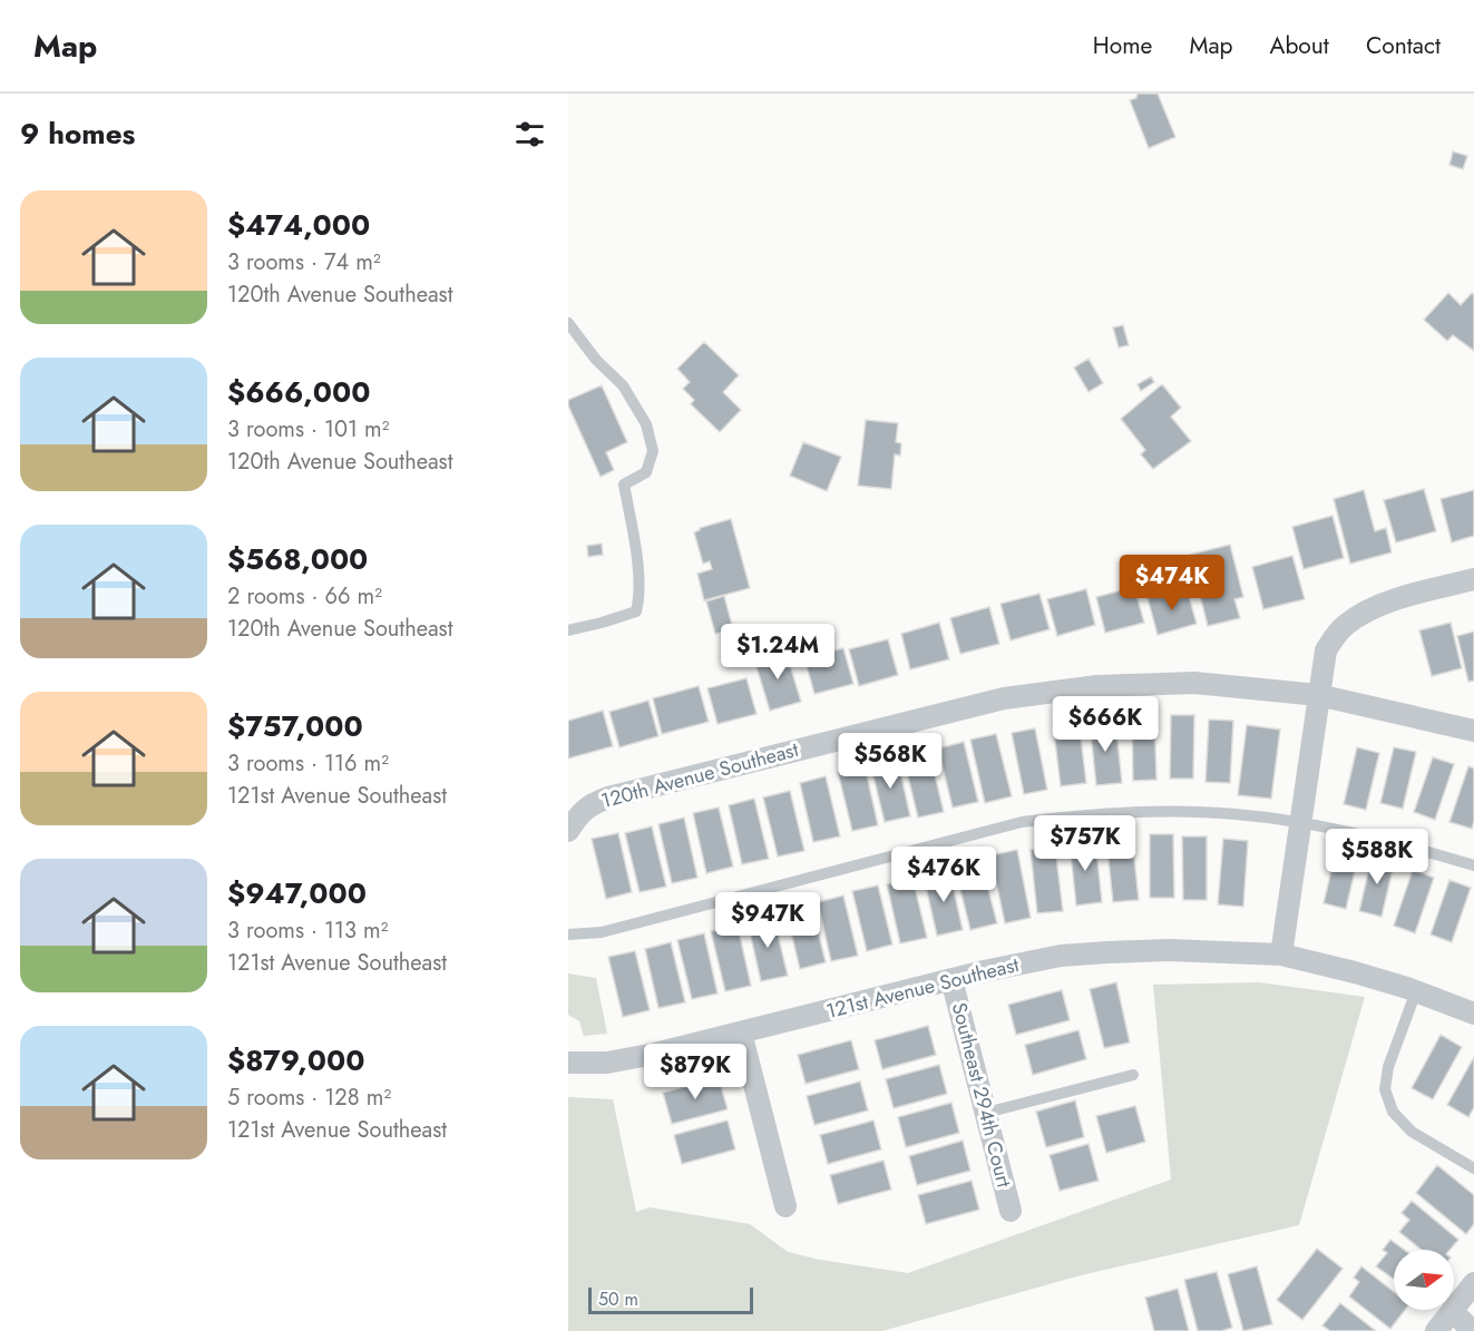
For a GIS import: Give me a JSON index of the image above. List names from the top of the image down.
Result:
{
  "streets": {
    "street": ["120th Avenue Southeast", "121st Avenue Southeast", "Southeast 294th Court"]
  },
  "crossings": [
    ["121st Avenue Southeast", "Southeast 294th Court"]
  ],
  "scale_bar": "50 m",
  "north": "right",
  "page": {
    "header": "Map",
    "nav": [
      "Home",
      "Map",
      "About",
      "Contact"
    ],
    "heading": "9 homes",
    "list": [
      {
        "name": "$474,000",
        "note": "3 rooms · 74 m² · 120th Avenue Southeast"
      },
      {
        "name": "$666,000",
        "note": "3 rooms · 101 m² · 120th Avenue Southeast"
      },
      {
        "name": "$568,000",
        "note": "2 rooms · 66 m² · 120th Avenue Southeast"
      },
      {
        "name": "$757,000",
        "note": "3 rooms · 116 m² · 121st Avenue Southeast"
      },
      {
        "name": "$947,000",
        "note": "3 rooms · 113 m² · 121st Avenue Southeast"
      },
      {
        "name": "$879,000",
        "note": "5 rooms · 128 m² · 121st Avenue Southeast"
      }
    ],
    "price": [
      "$474K",
      "$1.24M",
      "$666K",
      "$568K",
      "$757K",
      "$588K",
      "$476K",
      "$947K",
      "$879K"
    ],
    "scale": "50 m"
  }
}
